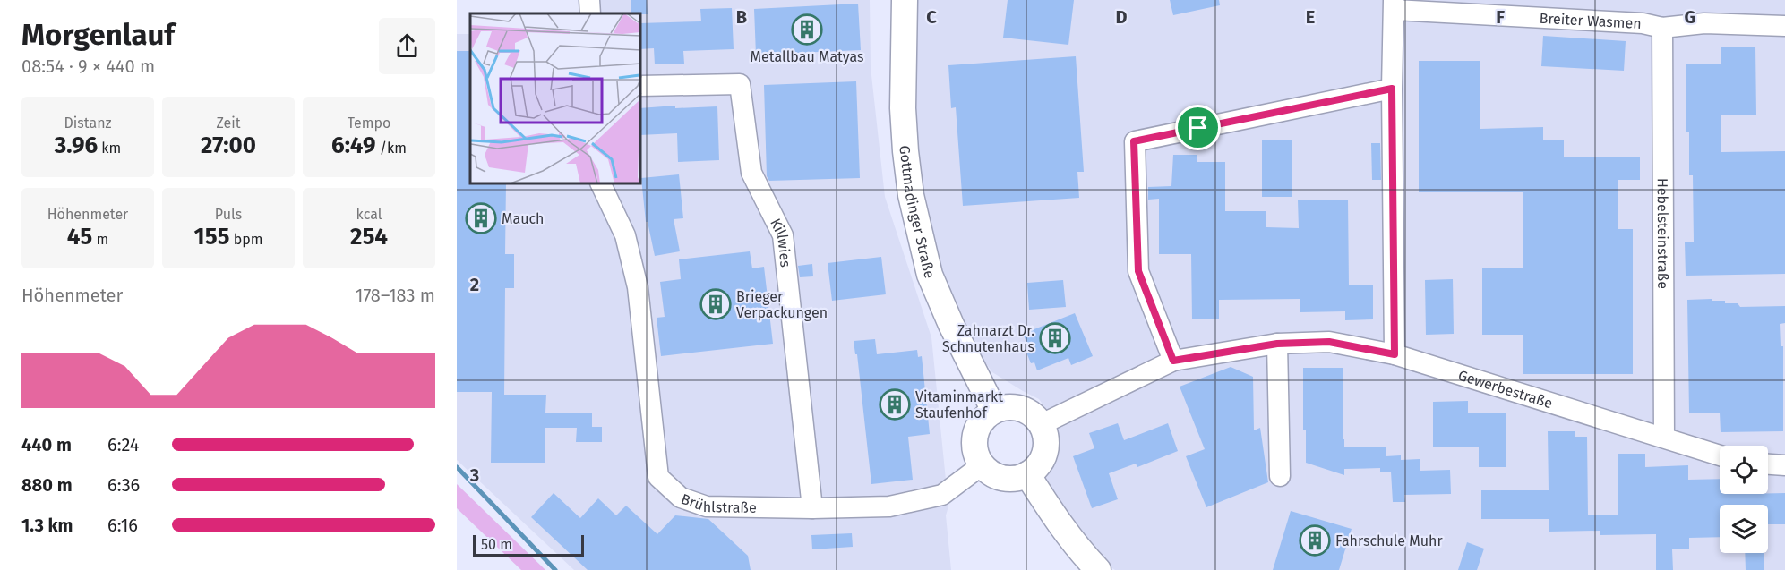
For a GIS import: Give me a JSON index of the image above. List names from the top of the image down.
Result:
{
  "streets": {
    "main road": ["Gottmadinger Straße"],
    "street": [
      "Breiter Wasmen",
      "Hebelsteinstraße",
      "Killwies",
      "Gewerbestraße",
      "Brühlstraße"
    ]
  },
  "crossings": [
    ["Breiter Wasmen", "Hebelsteinstraße"],
    ["Gottmadinger Straße", "Gewerbestraße"],
    ["Gottmadinger Straße", "Brühlstraße"],
    ["Hebelsteinstraße", "Gewerbestraße"],
    ["Killwies", "Brühlstraße"],
    ["Gewerbestraße", "Brühlstraße"]
  ],
  "places": {
    "building": [
      "Metallbau Matyas",
      "Mauch",
      "Brieger Verpackungen",
      "Zahnarzt Dr. Schnutenhaus",
      "Vitaminmarkt Staufenhof",
      "Fahrschule Muhr"
    ]
  },
  "scale_bar": "50 m",
  "page": {
    "heading": ["Morgenlauf", "08:54 · 9 × 440 m"],
    "stats": [
      ["Distanz", "3.96 km"],
      ["Zeit", "27:00"],
      ["Tempo", "6:49 /km"],
      ["Höhenmeter", "45 m"],
      ["Puls", "155 bpm"],
      ["kcal", "254"]
    ],
    "chart": ["Höhenmeter", "178–183 m"],
    "list": [
      {
        "name": "440 m",
        "note": "6:24"
      },
      {
        "name": "880 m",
        "note": "6:36"
      },
      {
        "name": "1.3 km",
        "note": "6:16"
      }
    ],
    "scale": "50 m"
  },
  "grid": {
    "columns": [
      "B",
      "C",
      "D",
      "E",
      "F",
      "G"
    ],
    "rows": ["2", "3"]
  }
}
